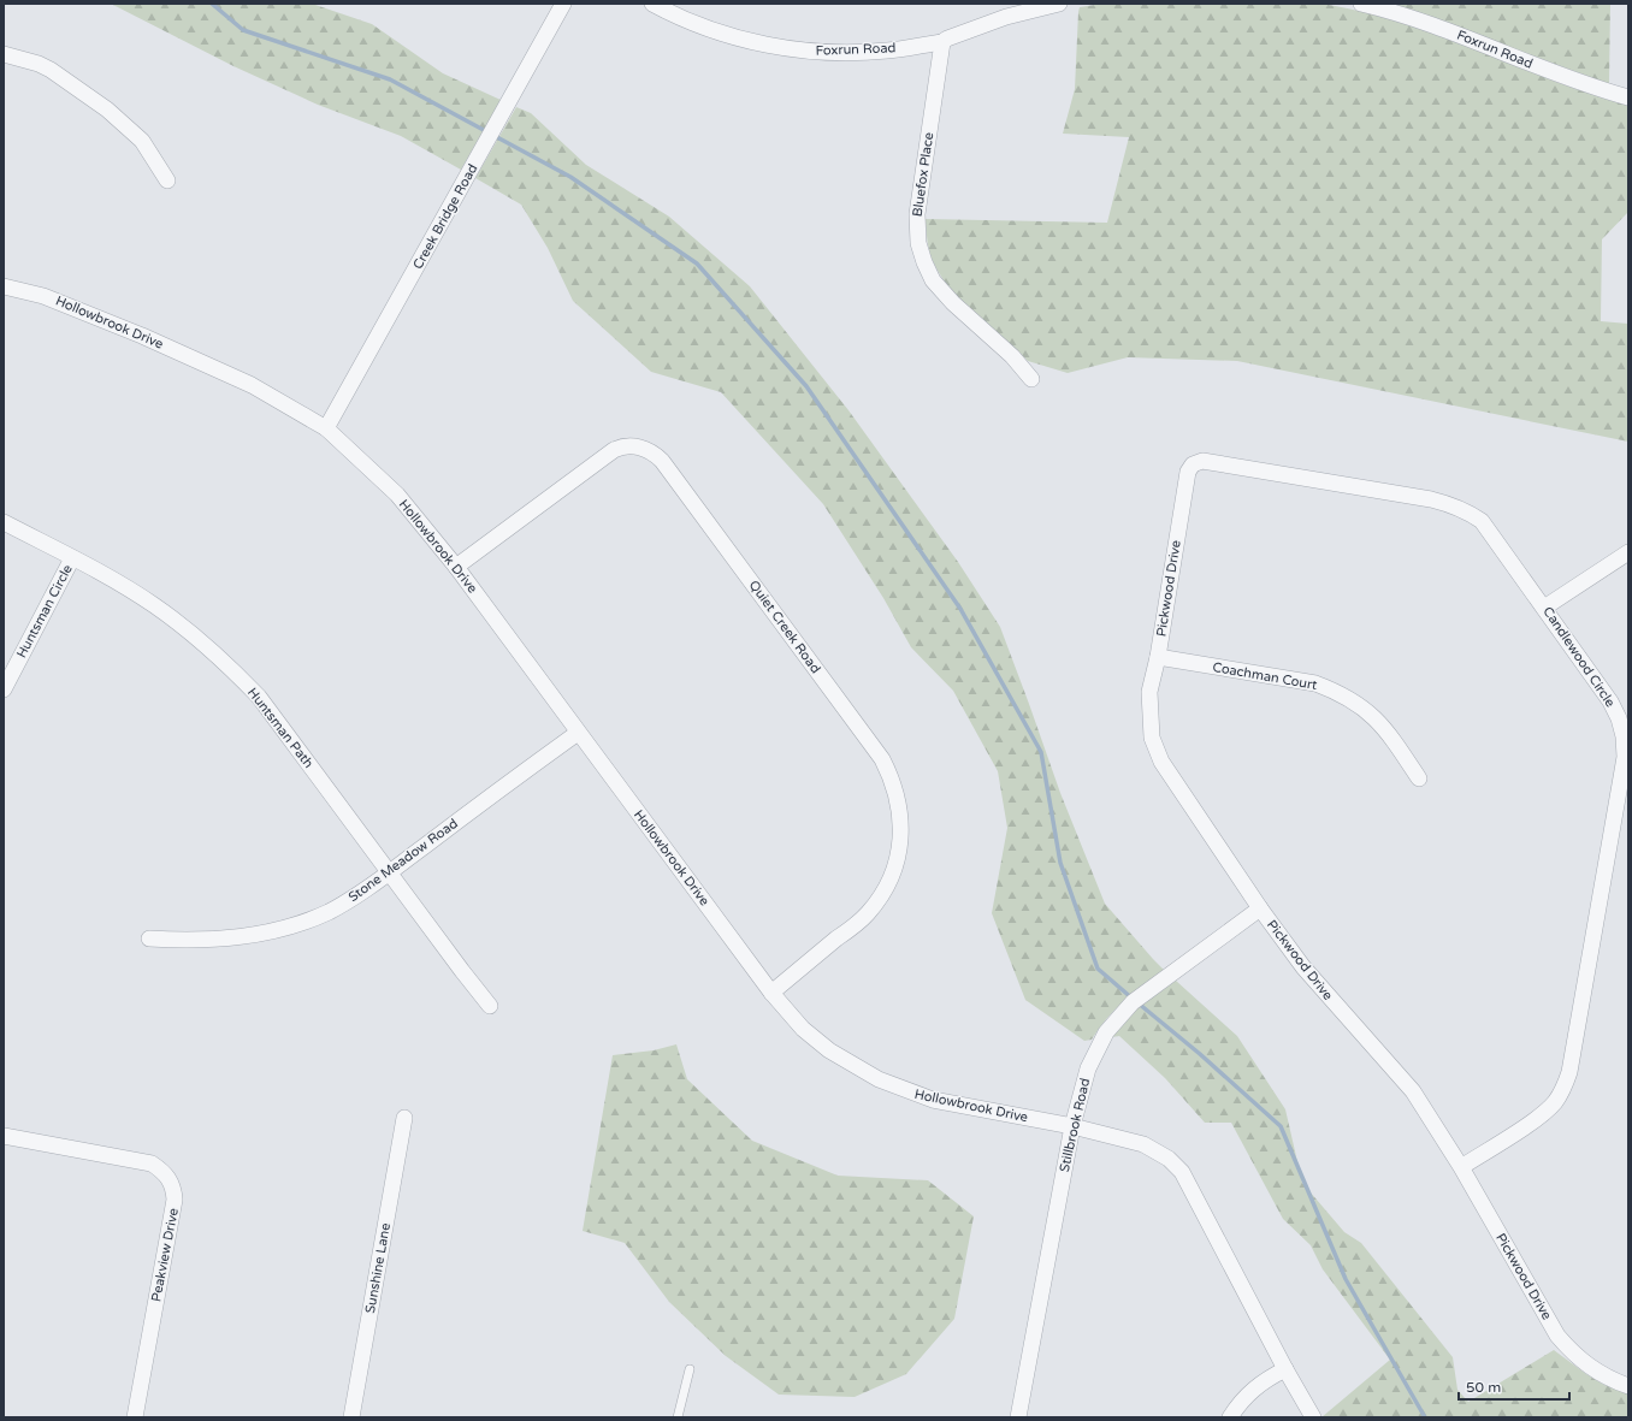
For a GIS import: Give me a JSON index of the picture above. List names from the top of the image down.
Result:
{
  "streets": {
    "street": [
      "Foxrun Road",
      "Bluefox Place",
      "Creek Bridge Road",
      "Hollowbrook Drive",
      "Pickwood Drive",
      "Huntsman Circle",
      "Quiet Creek Road",
      "Candlewood Circle",
      "Coachman Court",
      "Huntsman Path",
      "Stone Meadow Road",
      "Stillbrook Road",
      "Peakview Drive",
      "Sunshine Lane"
    ]
  },
  "crossings": [
    ["Foxrun Road", "Bluefox Place"],
    ["Creek Bridge Road", "Hollowbrook Drive"],
    ["Hollowbrook Drive", "Quiet Creek Road"],
    ["Hollowbrook Drive", "Stone Meadow Road"],
    ["Hollowbrook Drive", "Stillbrook Road"],
    ["Pickwood Drive", "Candlewood Circle"],
    ["Pickwood Drive", "Coachman Court"],
    ["Pickwood Drive", "Stillbrook Road"],
    ["Huntsman Circle", "Huntsman Path"],
    ["Huntsman Path", "Stone Meadow Road"]
  ],
  "scale_bar": "50 m"
}
